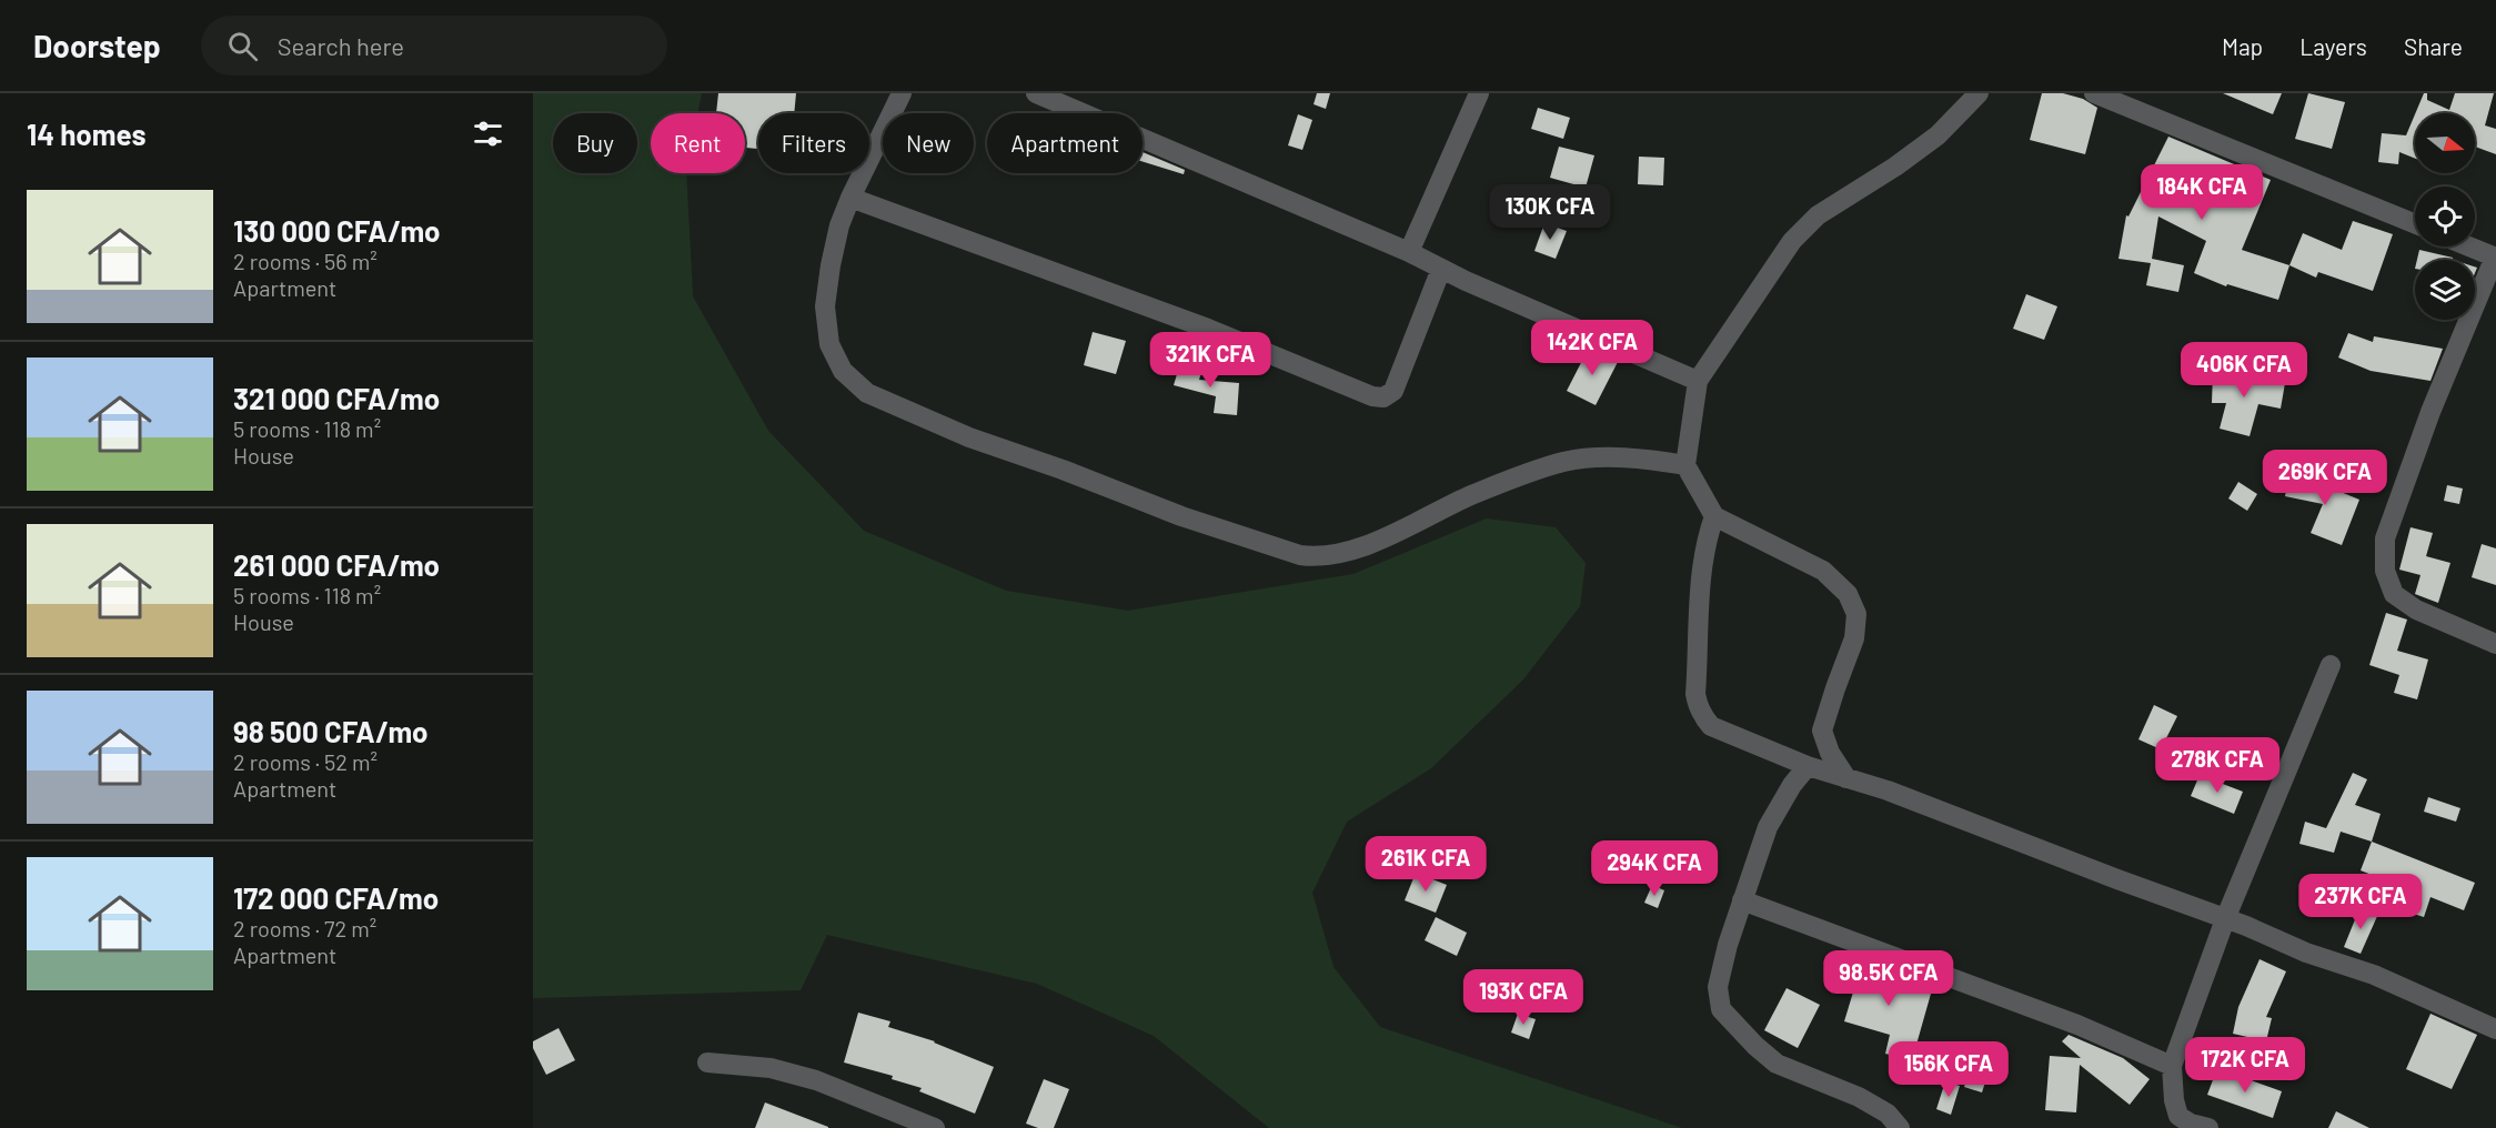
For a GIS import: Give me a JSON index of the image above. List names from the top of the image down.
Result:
{
  "north": "right",
  "page": {
    "header": "Doorstep",
    "search": "Search here",
    "nav": ["Map", "Layers", "Share"],
    "heading": "14 homes",
    "chip": [
      "Buy",
      "Rent",
      "Filters",
      "New",
      "Apartment"
    ],
    "price": [
      "184K CFA",
      "130K CFA",
      "142K CFA",
      "321K CFA",
      "406K CFA",
      "269K CFA",
      "278K CFA",
      "261K CFA",
      "294K CFA",
      "237K CFA",
      "98.5K CFA",
      "193K CFA",
      "172K CFA",
      "156K CFA"
    ],
    "list": [
      {
        "name": "130 000 CFA/mo",
        "note": "2 rooms · 56 m² · Apartment"
      },
      {
        "name": "321 000 CFA/mo",
        "note": "5 rooms · 118 m² · House"
      },
      {
        "name": "261 000 CFA/mo",
        "note": "5 rooms · 118 m² · House"
      },
      {
        "name": "98 500 CFA/mo",
        "note": "2 rooms · 52 m² · Apartment"
      },
      {
        "name": "172 000 CFA/mo",
        "note": "2 rooms · 72 m² · Apartment"
      }
    ]
  }
}
